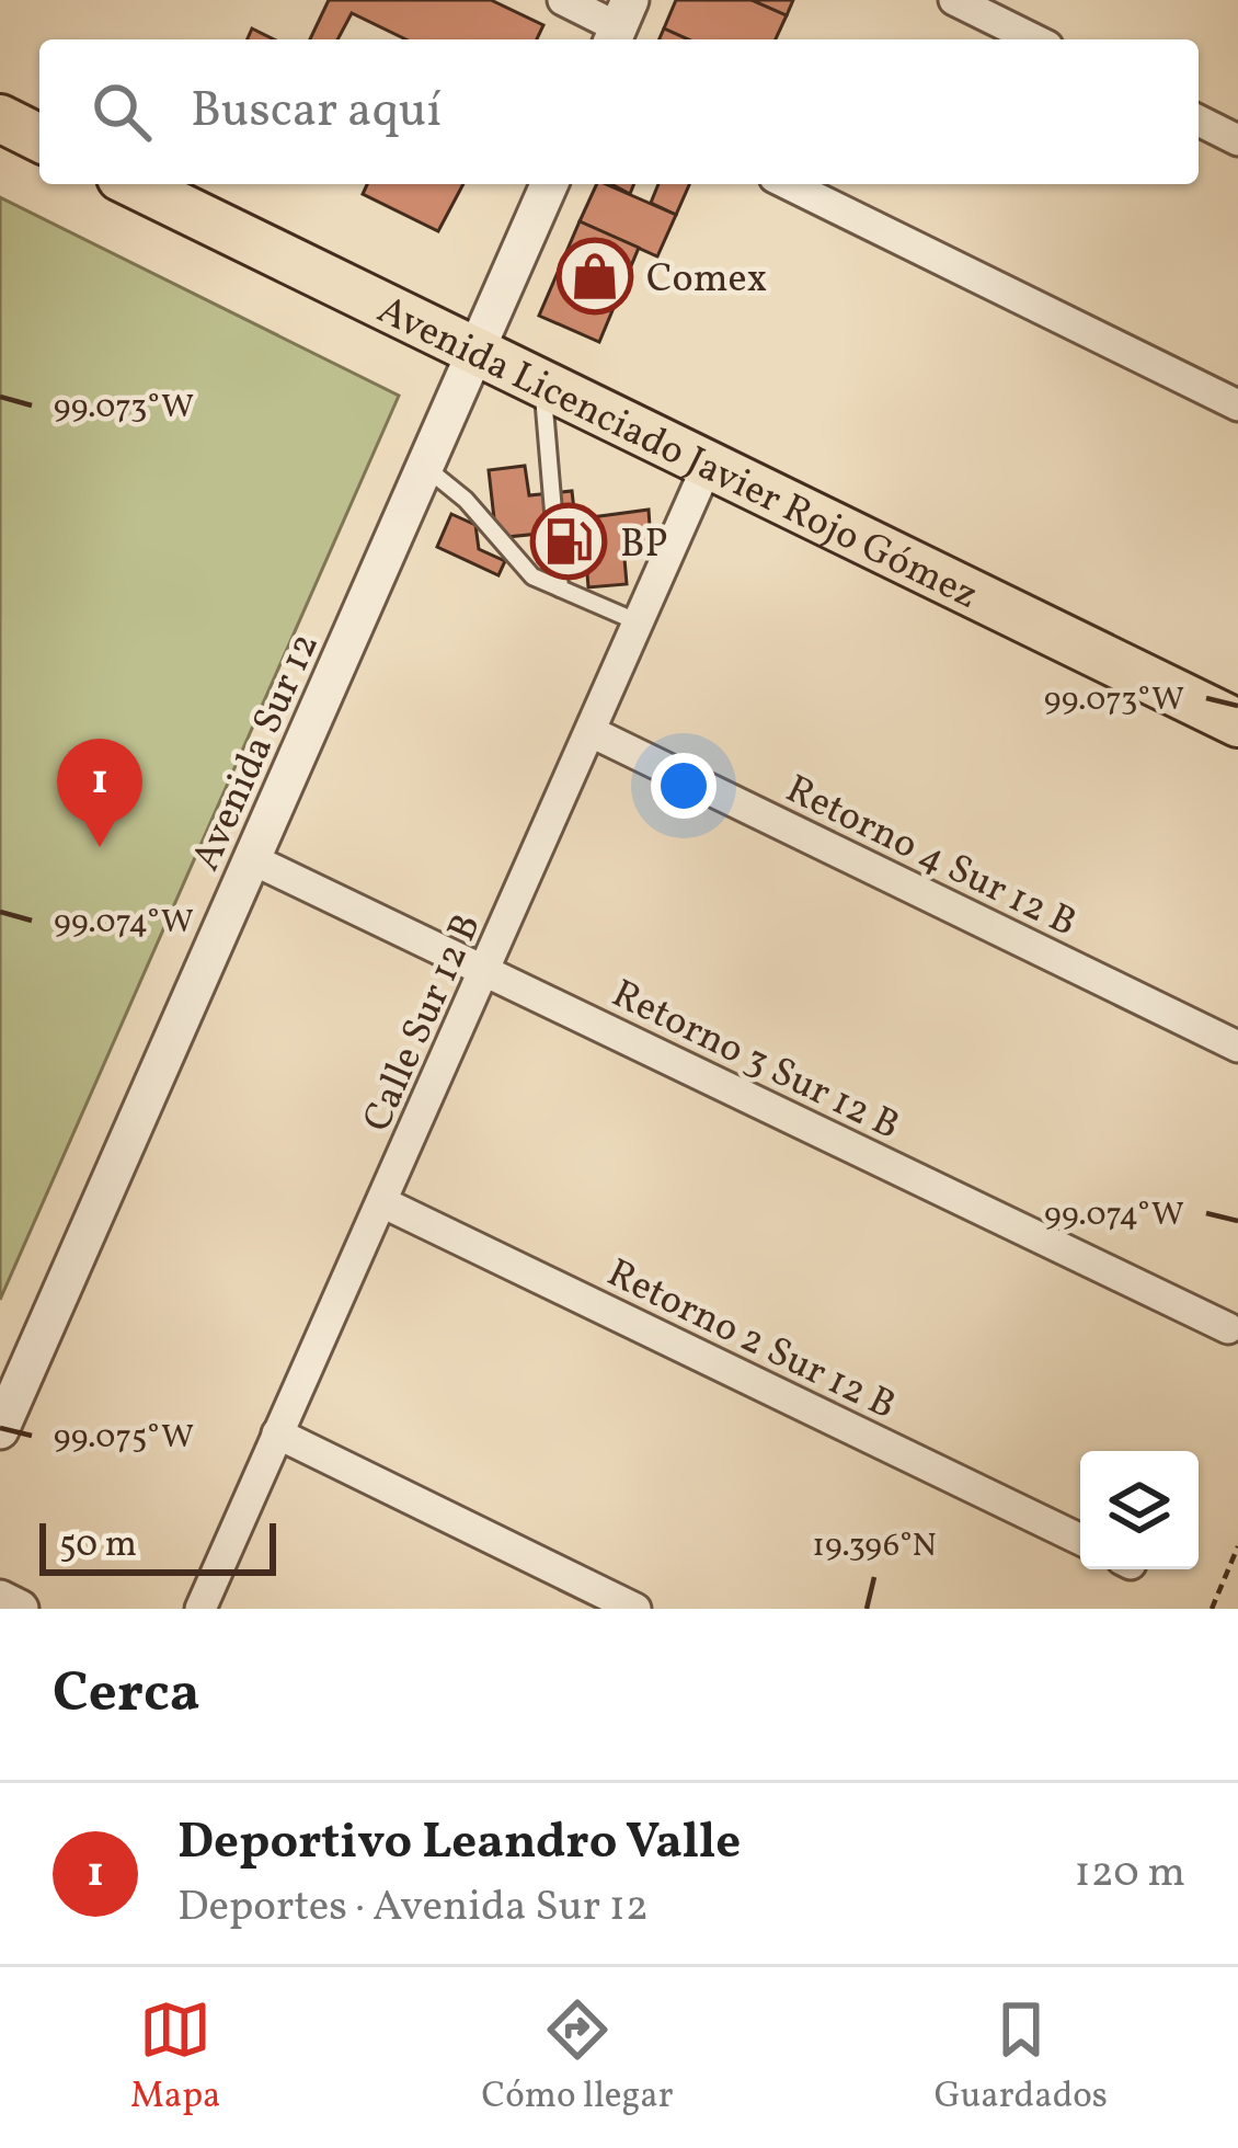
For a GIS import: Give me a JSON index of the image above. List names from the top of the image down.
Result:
{
  "streets": {
    "main road": ["Avenida Licenciado Javier Rojo Gómez"],
    "street": [
      "Avenida Sur 12",
      "Retorno 4 Sur 12 B",
      "Calle Sur 12 B",
      "Retorno 3 Sur 12 B",
      "Retorno 2 Sur 12 B"
    ]
  },
  "crossings": [
    ["Avenida Licenciado Javier Rojo Gómez", "Avenida Sur 12"],
    ["Avenida Licenciado Javier Rojo Gómez", "Calle Sur 12 B"],
    ["Avenida Sur 12", "Retorno 3 Sur 12 B"],
    ["Retorno 4 Sur 12 B", "Calle Sur 12 B"],
    ["Calle Sur 12 B", "Retorno 3 Sur 12 B"],
    ["Calle Sur 12 B", "Retorno 2 Sur 12 B"]
  ],
  "places": {
    "shop": ["Comex"],
    "fuel station": ["BP"]
  },
  "scale_bar": "50 m",
  "page": {
    "search": "Buscar aquí",
    "pins": "1",
    "scale": "50 m",
    "heading": "Cerca",
    "list": [
      {
        "mark": "1",
        "name": "Deportivo Leandro Valle",
        "note": "Deportes · Avenida Sur 12",
        "value": "120 m"
      }
    ],
    "nav": ["Mapa", "Cómo llegar", "Guardados"]
  },
  "coordinates": [
    "99.073°W",
    "99.074°W",
    "99.075°W",
    "19.396°N"
  ]
}
